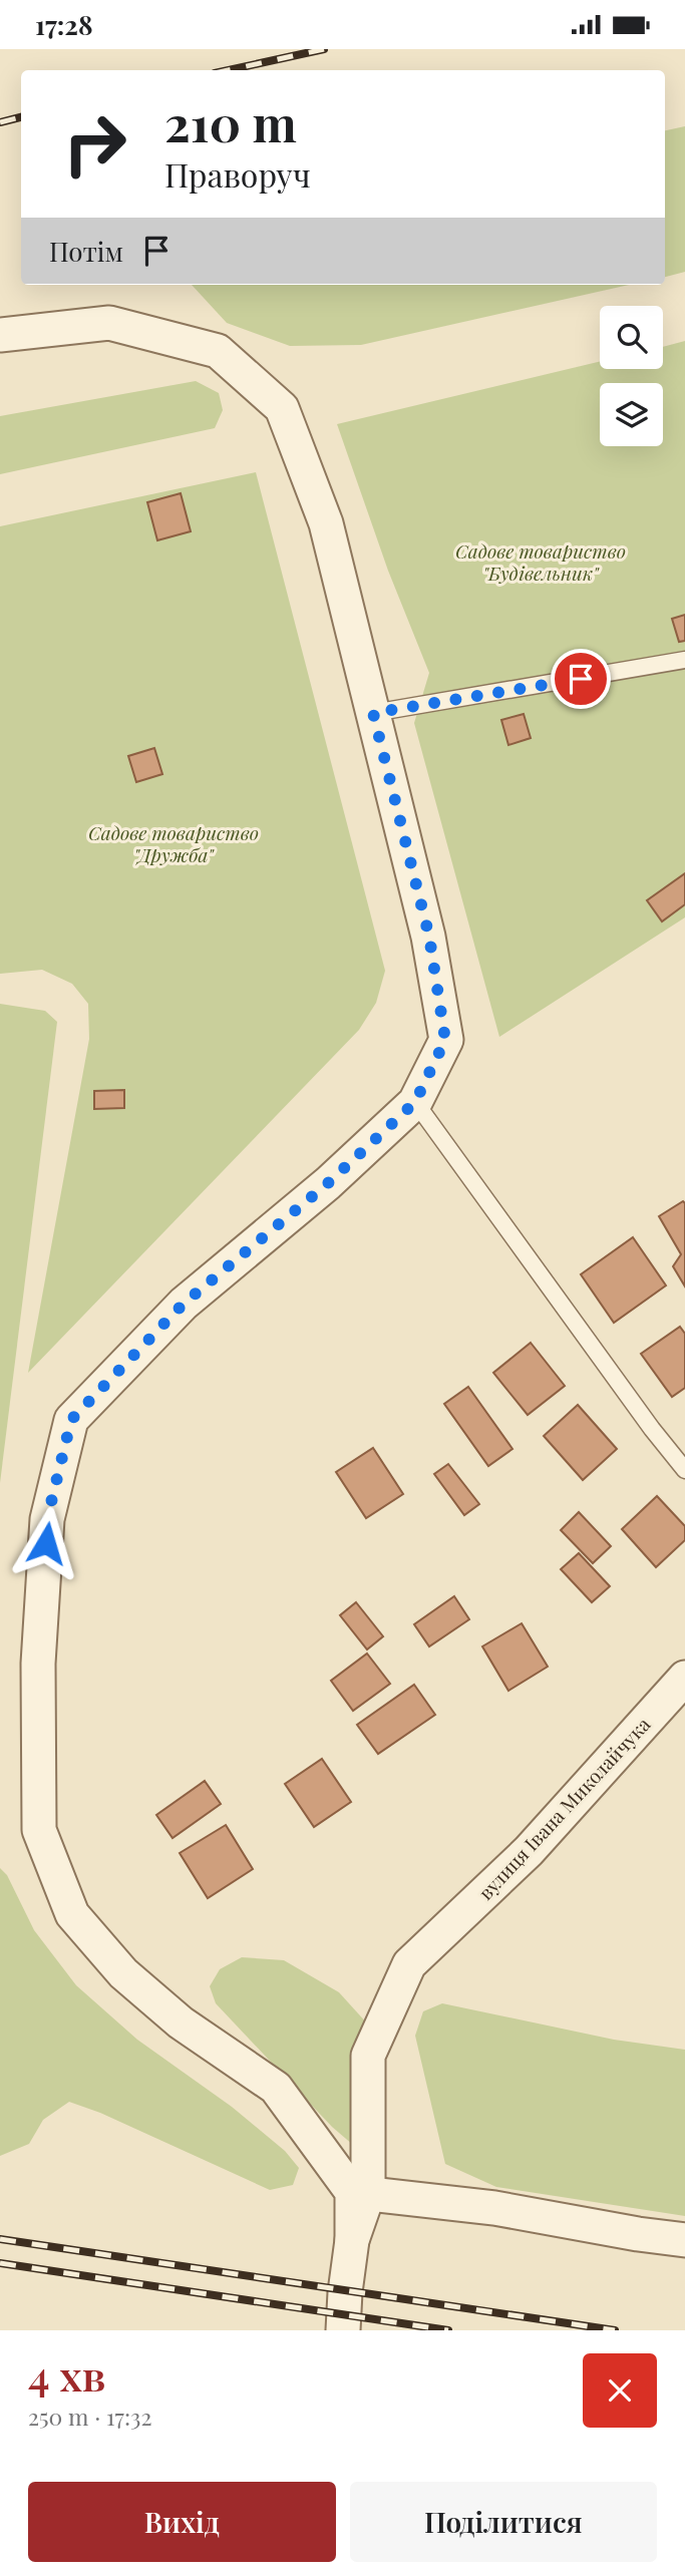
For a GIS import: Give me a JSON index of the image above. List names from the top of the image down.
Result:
{
  "streets": {
    "street": ["вулиця Івана Миколайчука"]
  },
  "parks": ["Садове товариство \"Будівельник\"", "Садове товариство \"Дружба\""],
  "page": {
    "status": "17:28",
    "turn": ["210 m", "Праворуч"],
    "then": "Потім",
    "heading": ["4 хв", "250 m · 17:32"],
    "buttons": ["Вихід", "Поділитися"]
  }
}
